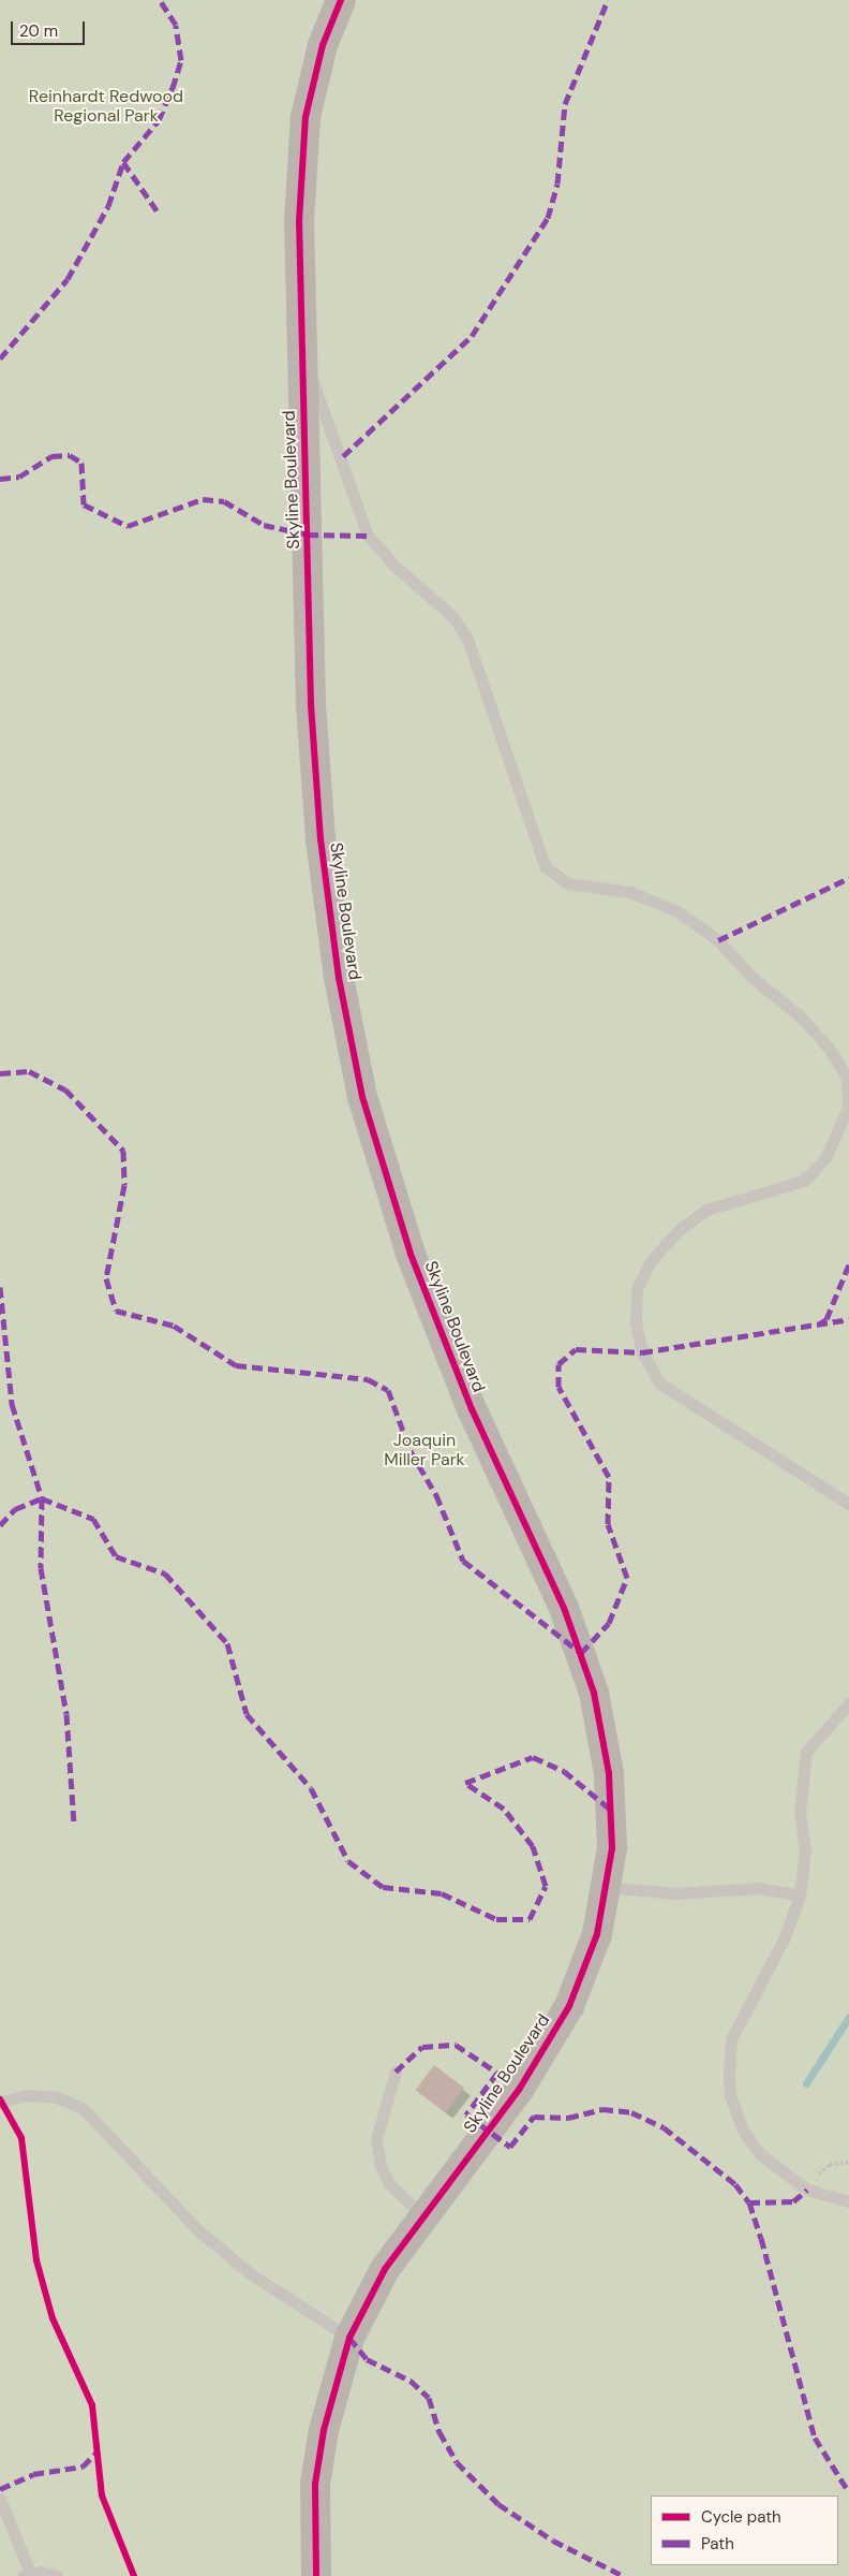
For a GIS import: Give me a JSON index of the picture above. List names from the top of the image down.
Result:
{
  "streets": {
    "main road": ["Skyline Boulevard"]
  },
  "parks": ["Reinhardt Redwood Regional Park", "Joaquin Miller Park"],
  "legend": ["Cycle path", "Path"],
  "scale_bar": "20 m"
}
